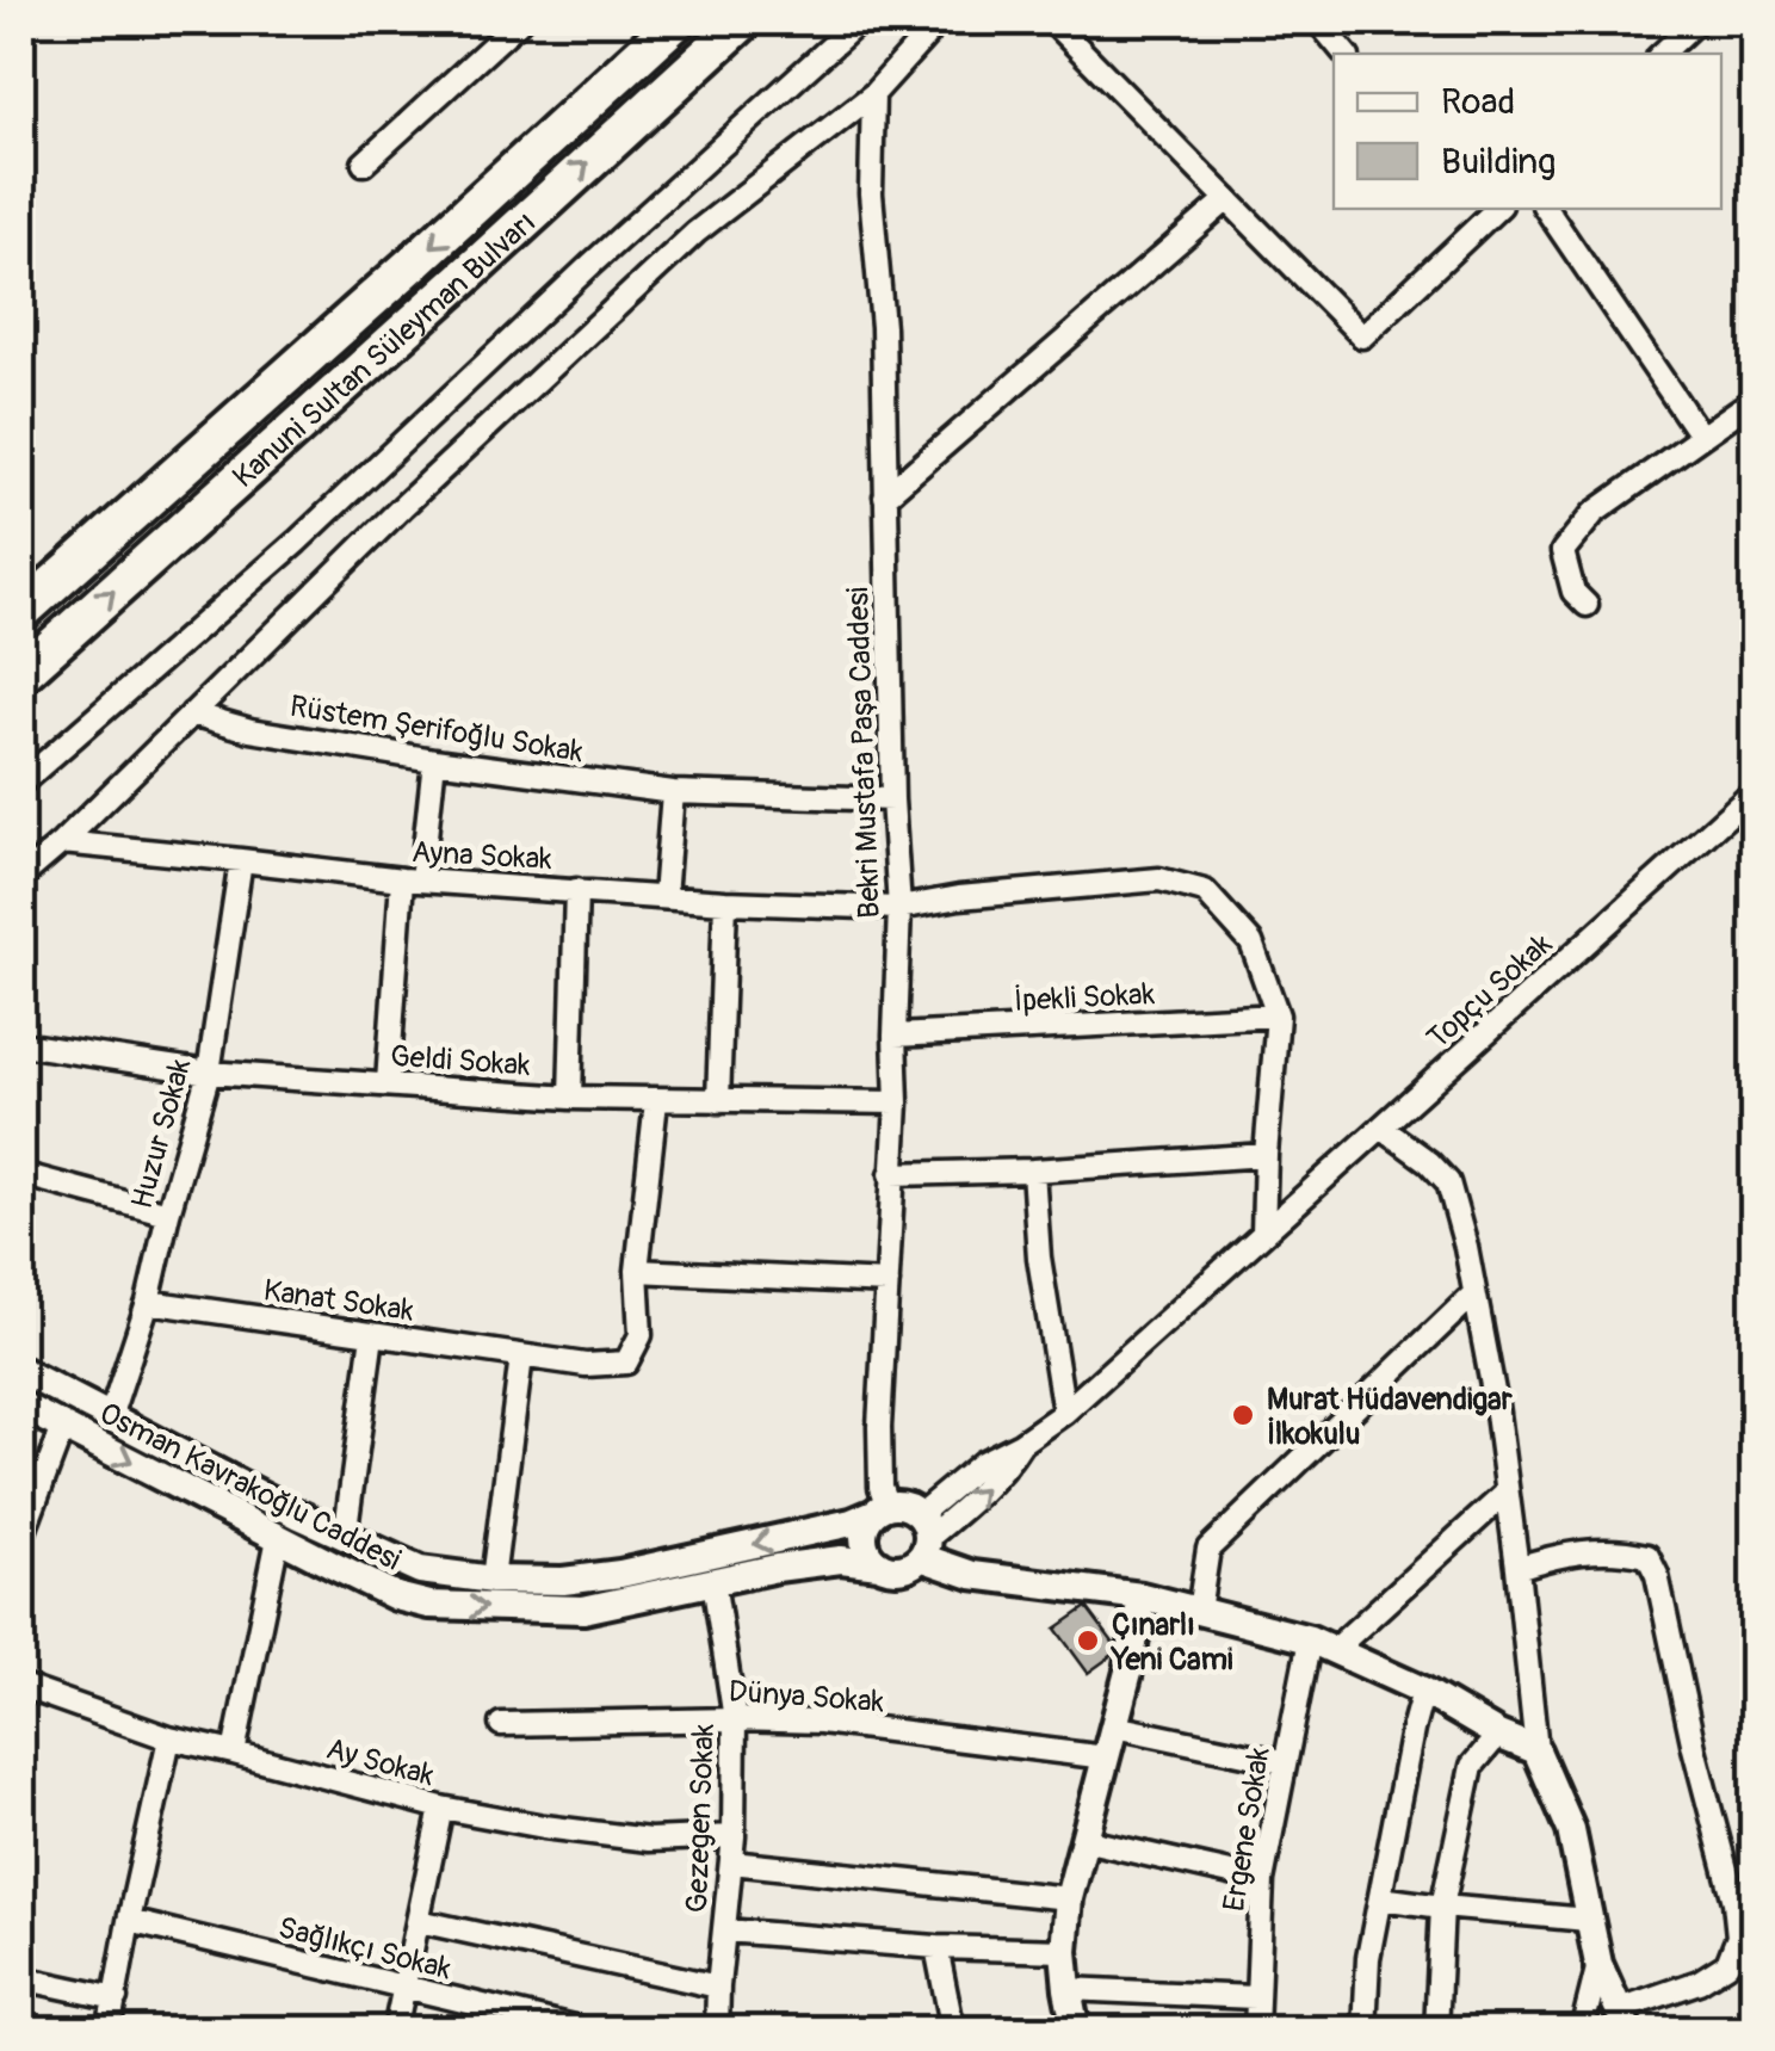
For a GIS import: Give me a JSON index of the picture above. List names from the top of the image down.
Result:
{
  "streets": {
    "highway": ["Kanuni Sultan Süleyman Bulvarı"],
    "street": [
      "Rüstem Şerifoğlu Sokak",
      "Bekri Mustafa Paşa Caddesi",
      "Ayna Sokak",
      "Topçu Sokak",
      "İpekli Sokak",
      "Geldi Sokak",
      "Huzur Sokak",
      "Kanat Sokak",
      "Osman Kavrakoğlu Caddesi",
      "Dünya Sokak",
      "Ay Sokak",
      "Gezegen Sokak",
      "Ergene Sokak",
      "Sağlıkçı Sokak"
    ]
  },
  "crossings": [
    ["Rüstem Şerifoğlu Sokak", "Bekri Mustafa Paşa Caddesi"],
    ["Bekri Mustafa Paşa Caddesi", "Ayna Sokak"],
    ["Bekri Mustafa Paşa Caddesi", "Topçu Sokak"],
    ["Bekri Mustafa Paşa Caddesi", "İpekli Sokak"],
    ["Bekri Mustafa Paşa Caddesi", "Geldi Sokak"],
    ["Bekri Mustafa Paşa Caddesi", "Osman Kavrakoğlu Caddesi"],
    ["Ayna Sokak", "İpekli Sokak"],
    ["Ayna Sokak", "Huzur Sokak"],
    ["Topçu Sokak", "Osman Kavrakoğlu Caddesi"],
    ["Geldi Sokak", "Huzur Sokak"],
    ["Huzur Sokak", "Kanat Sokak"],
    ["Huzur Sokak", "Osman Kavrakoğlu Caddesi"],
    ["Osman Kavrakoğlu Caddesi", "Gezegen Sokak"],
    ["Osman Kavrakoğlu Caddesi", "Ergene Sokak"],
    ["Dünya Sokak", "Gezegen Sokak"],
    ["Ay Sokak", "Gezegen Sokak"]
  ],
  "places": ["Murat Hüdavendigar İlkokulu", "Çınarlı Yeni Cami"],
  "legend": ["Road", "Building"]
}
